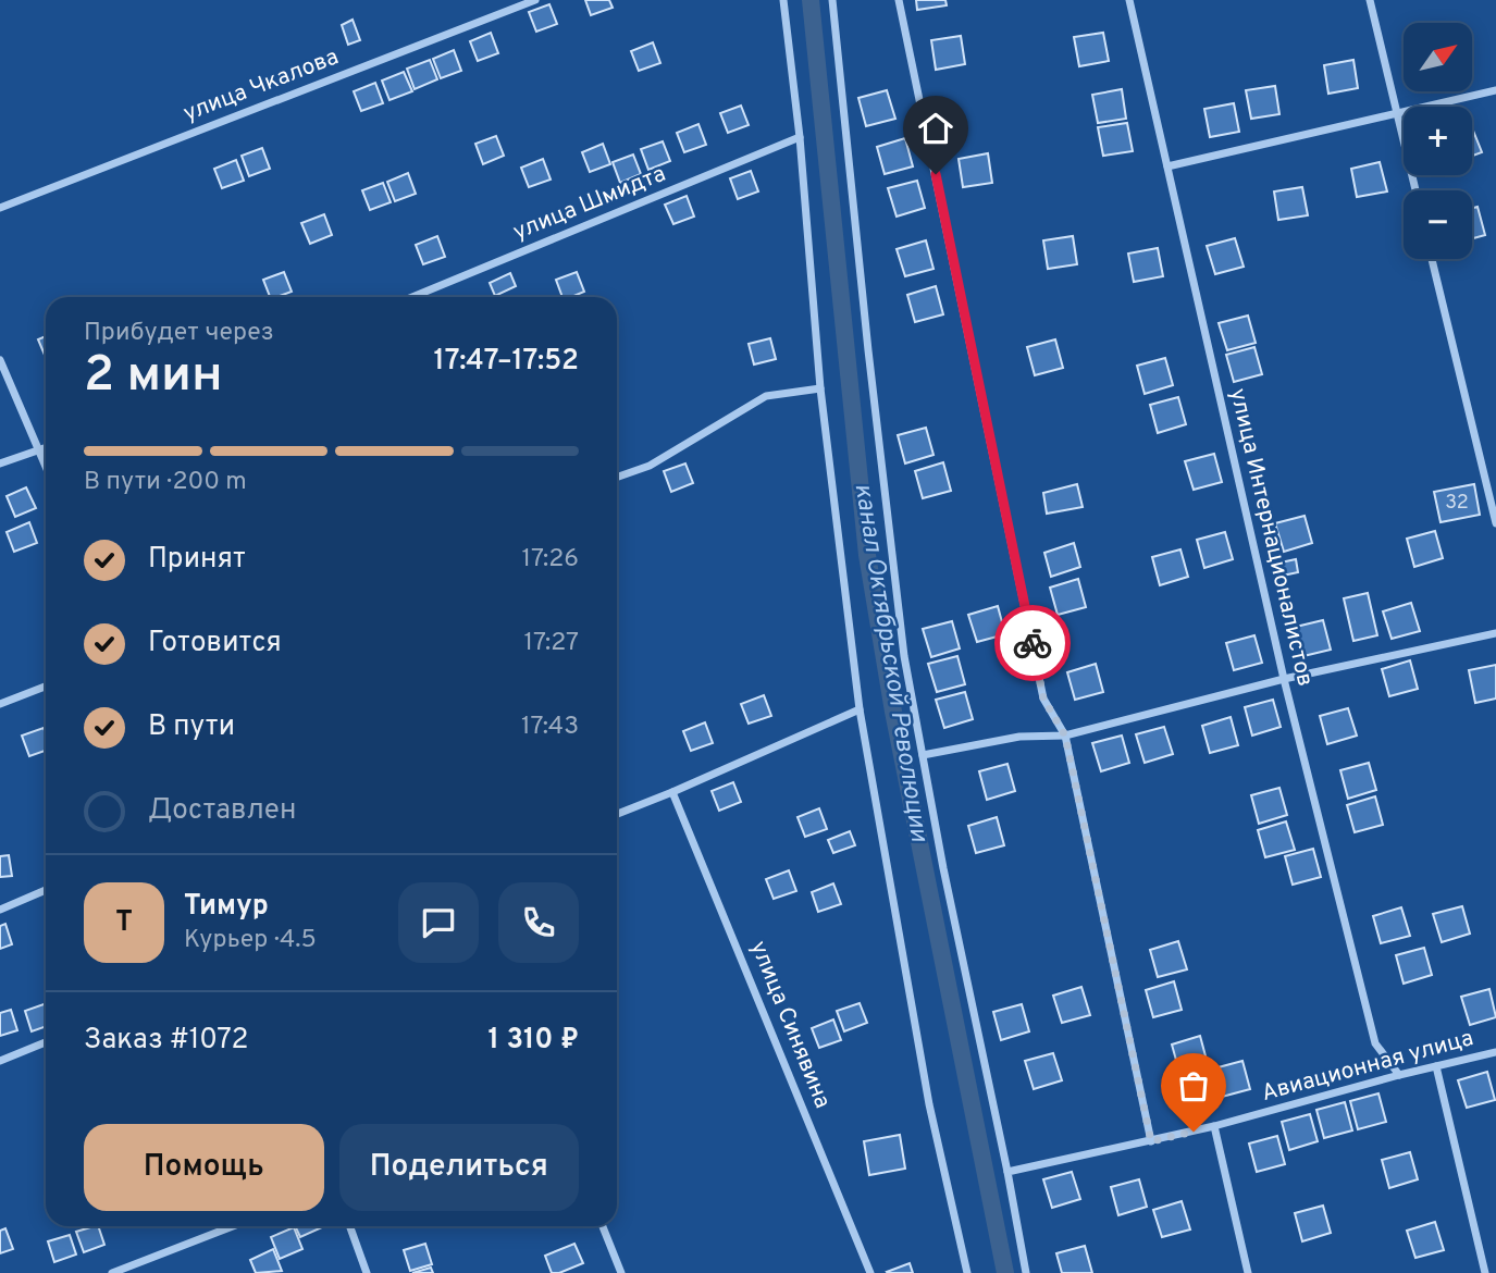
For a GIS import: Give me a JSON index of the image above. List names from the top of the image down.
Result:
{
  "streets": {
    "street": [
      "улица Чкалова",
      "улица Шмидта",
      "улица Интернационалистов",
      "улица Синявина",
      "Авиационная улица"
    ]
  },
  "crossings": [
    ["улица Интернационалистов", "Авиационная улица"]
  ],
  "water": ["канал Октябрьской Революции"],
  "house_numbers": ["32"],
  "north": "top right",
  "page": {
    "map_buttons": ["+", "−"],
    "heading": ["2 мин", "Прибудет через", "17:47–17:52"],
    "panel": [
      "Тимур",
      "Курьер · 4.5",
      "Заказ #1072",
      "1 310 ₽"
    ],
    "bar": "В пути · 200 m",
    "list": [
      ["Принят", "17:26"],
      ["Готовится", "17:27"],
      ["В пути", "17:43"],
      "Доставлен"
    ],
    "round": "Т",
    "buttons": ["Помощь", "Поделиться"]
  }
}
